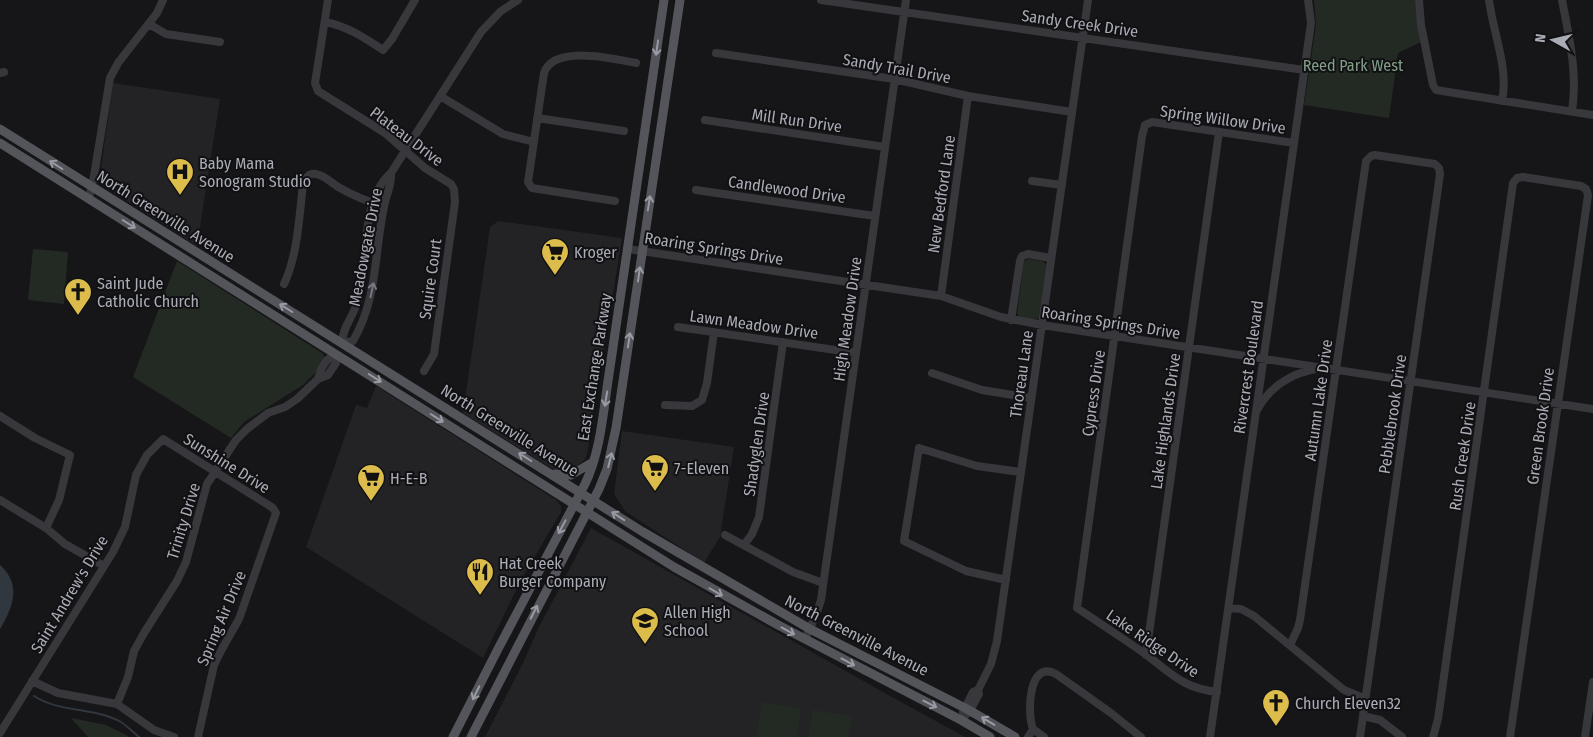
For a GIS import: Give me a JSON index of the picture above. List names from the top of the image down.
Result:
{
  "streets": {
    "main road": ["North Greenville Avenue", "East Exchange Parkway"],
    "street": [
      "Sandy Creek Drive",
      "Sandy Trail Drive",
      "Spring Willow Drive",
      "Mill Run Drive",
      "Plateau Drive",
      "Candlewood Drive",
      "New Bedford Lane",
      "Meadowgate Drive",
      "Roaring Springs Drive",
      "Squire Court",
      "High Meadow Drive",
      "Lawn Meadow Drive",
      "Rivercrest Boulevard",
      "Thoreau Lane",
      "Cypress Drive",
      "Autumn Lake Drive",
      "Pebblebrook Drive",
      "Lake Highlands Drive",
      "Green Brook Drive",
      "Shadyglen Drive",
      "Rush Creek Drive",
      "Sunshine Drive",
      "Trinity Drive",
      "Saint Andrew's Drive",
      "Spring Air Drive",
      "Lake Ridge Drive"
    ]
  },
  "crossings": [
    ["Sandy Creek Drive", "High Meadow Drive"],
    ["Sandy Creek Drive", "Rivercrest Boulevard"],
    ["Sandy Creek Drive", "Thoreau Lane"],
    ["Sandy Trail Drive", "New Bedford Lane"],
    ["Sandy Trail Drive", "High Meadow Drive"],
    ["Sandy Trail Drive", "Thoreau Lane"],
    ["Spring Willow Drive", "Rivercrest Boulevard"],
    ["Spring Willow Drive", "Cypress Drive"],
    ["Spring Willow Drive", "Lake Highlands Drive"],
    ["Mill Run Drive", "High Meadow Drive"],
    ["Plateau Drive", "Meadowgate Drive"],
    ["Plateau Drive", "Squire Court"],
    ["Candlewood Drive", "High Meadow Drive"],
    ["New Bedford Lane", "Roaring Springs Drive"],
    ["North Greenville Avenue", "Meadowgate Drive"],
    ["North Greenville Avenue", "High Meadow Drive"],
    ["North Greenville Avenue", "East Exchange Parkway"],
    ["North Greenville Avenue", "Thoreau Lane"],
    ["North Greenville Avenue", "Trinity Drive"],
    ["Roaring Springs Drive", "High Meadow Drive"],
    ["Roaring Springs Drive", "East Exchange Parkway"],
    ["Roaring Springs Drive", "Rivercrest Boulevard"],
    ["Roaring Springs Drive", "Thoreau Lane"],
    ["Roaring Springs Drive", "Cypress Drive"],
    ["Roaring Springs Drive", "Autumn Lake Drive"],
    ["Roaring Springs Drive", "Pebblebrook Drive"],
    ["Roaring Springs Drive", "Lake Highlands Drive"],
    ["Roaring Springs Drive", "Green Brook Drive"],
    ["Roaring Springs Drive", "Rush Creek Drive"],
    ["High Meadow Drive", "Lawn Meadow Drive"],
    ["Lawn Meadow Drive", "Shadyglen Drive"],
    ["Rivercrest Boulevard", "Lake Ridge Drive"],
    ["Cypress Drive", "Lake Ridge Drive"],
    ["Autumn Lake Drive", "Pebblebrook Drive"],
    ["Lake Highlands Drive", "Lake Ridge Drive"],
    ["Green Brook Drive", "Rush Creek Drive"],
    ["Sunshine Drive", "Trinity Drive"],
    ["Sunshine Drive", "Saint Andrew's Drive"],
    ["Sunshine Drive", "Spring Air Drive"]
  ],
  "parks": ["Reed Park West"],
  "places": {
    "hospital": ["Baby Mama Sonogram Studio"],
    "supermarket": ["Kroger", "7-Eleven", "H-E-B"],
    "church": ["Saint Jude Catholic Church", "Church Eleven32"],
    "restaurant": ["Hat Creek Burger Company"],
    "school or university": ["Allen High School"]
  },
  "north": "left"
}
